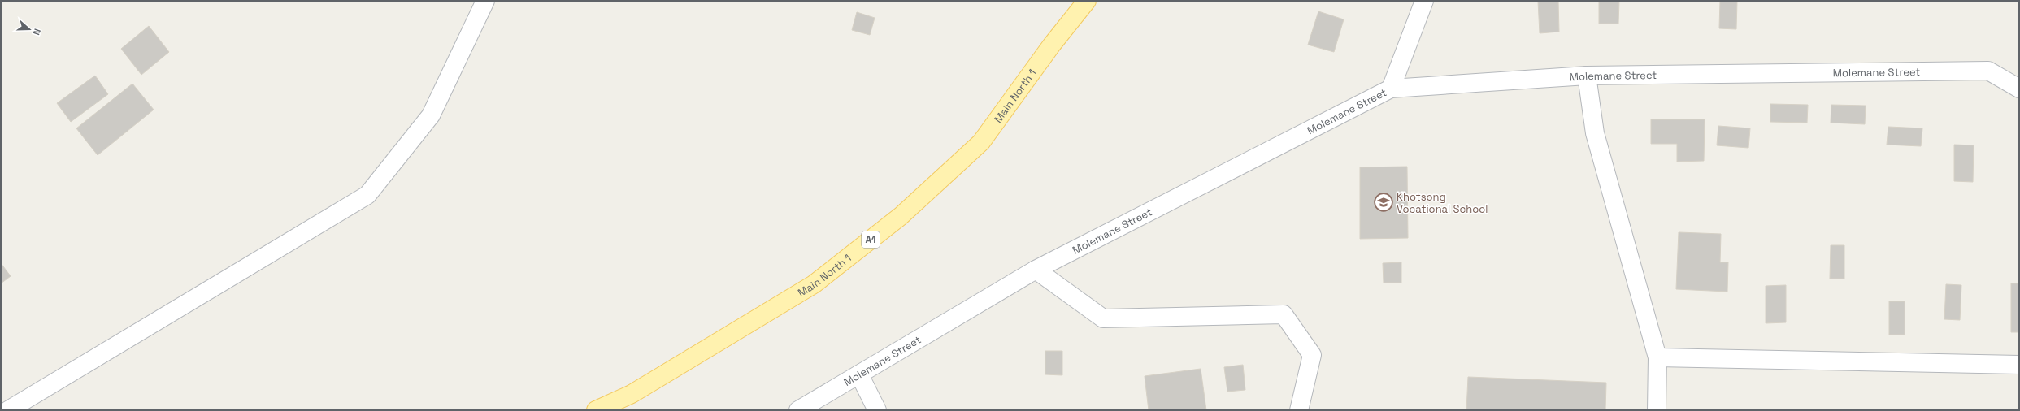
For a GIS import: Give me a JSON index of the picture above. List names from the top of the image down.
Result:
{
  "streets": {
    "main road": ["Main North 1", "A1"],
    "street": ["Molemane Street"]
  },
  "places": {
    "school or university": ["Khotsong Vocational School"]
  },
  "north": "right"
}
